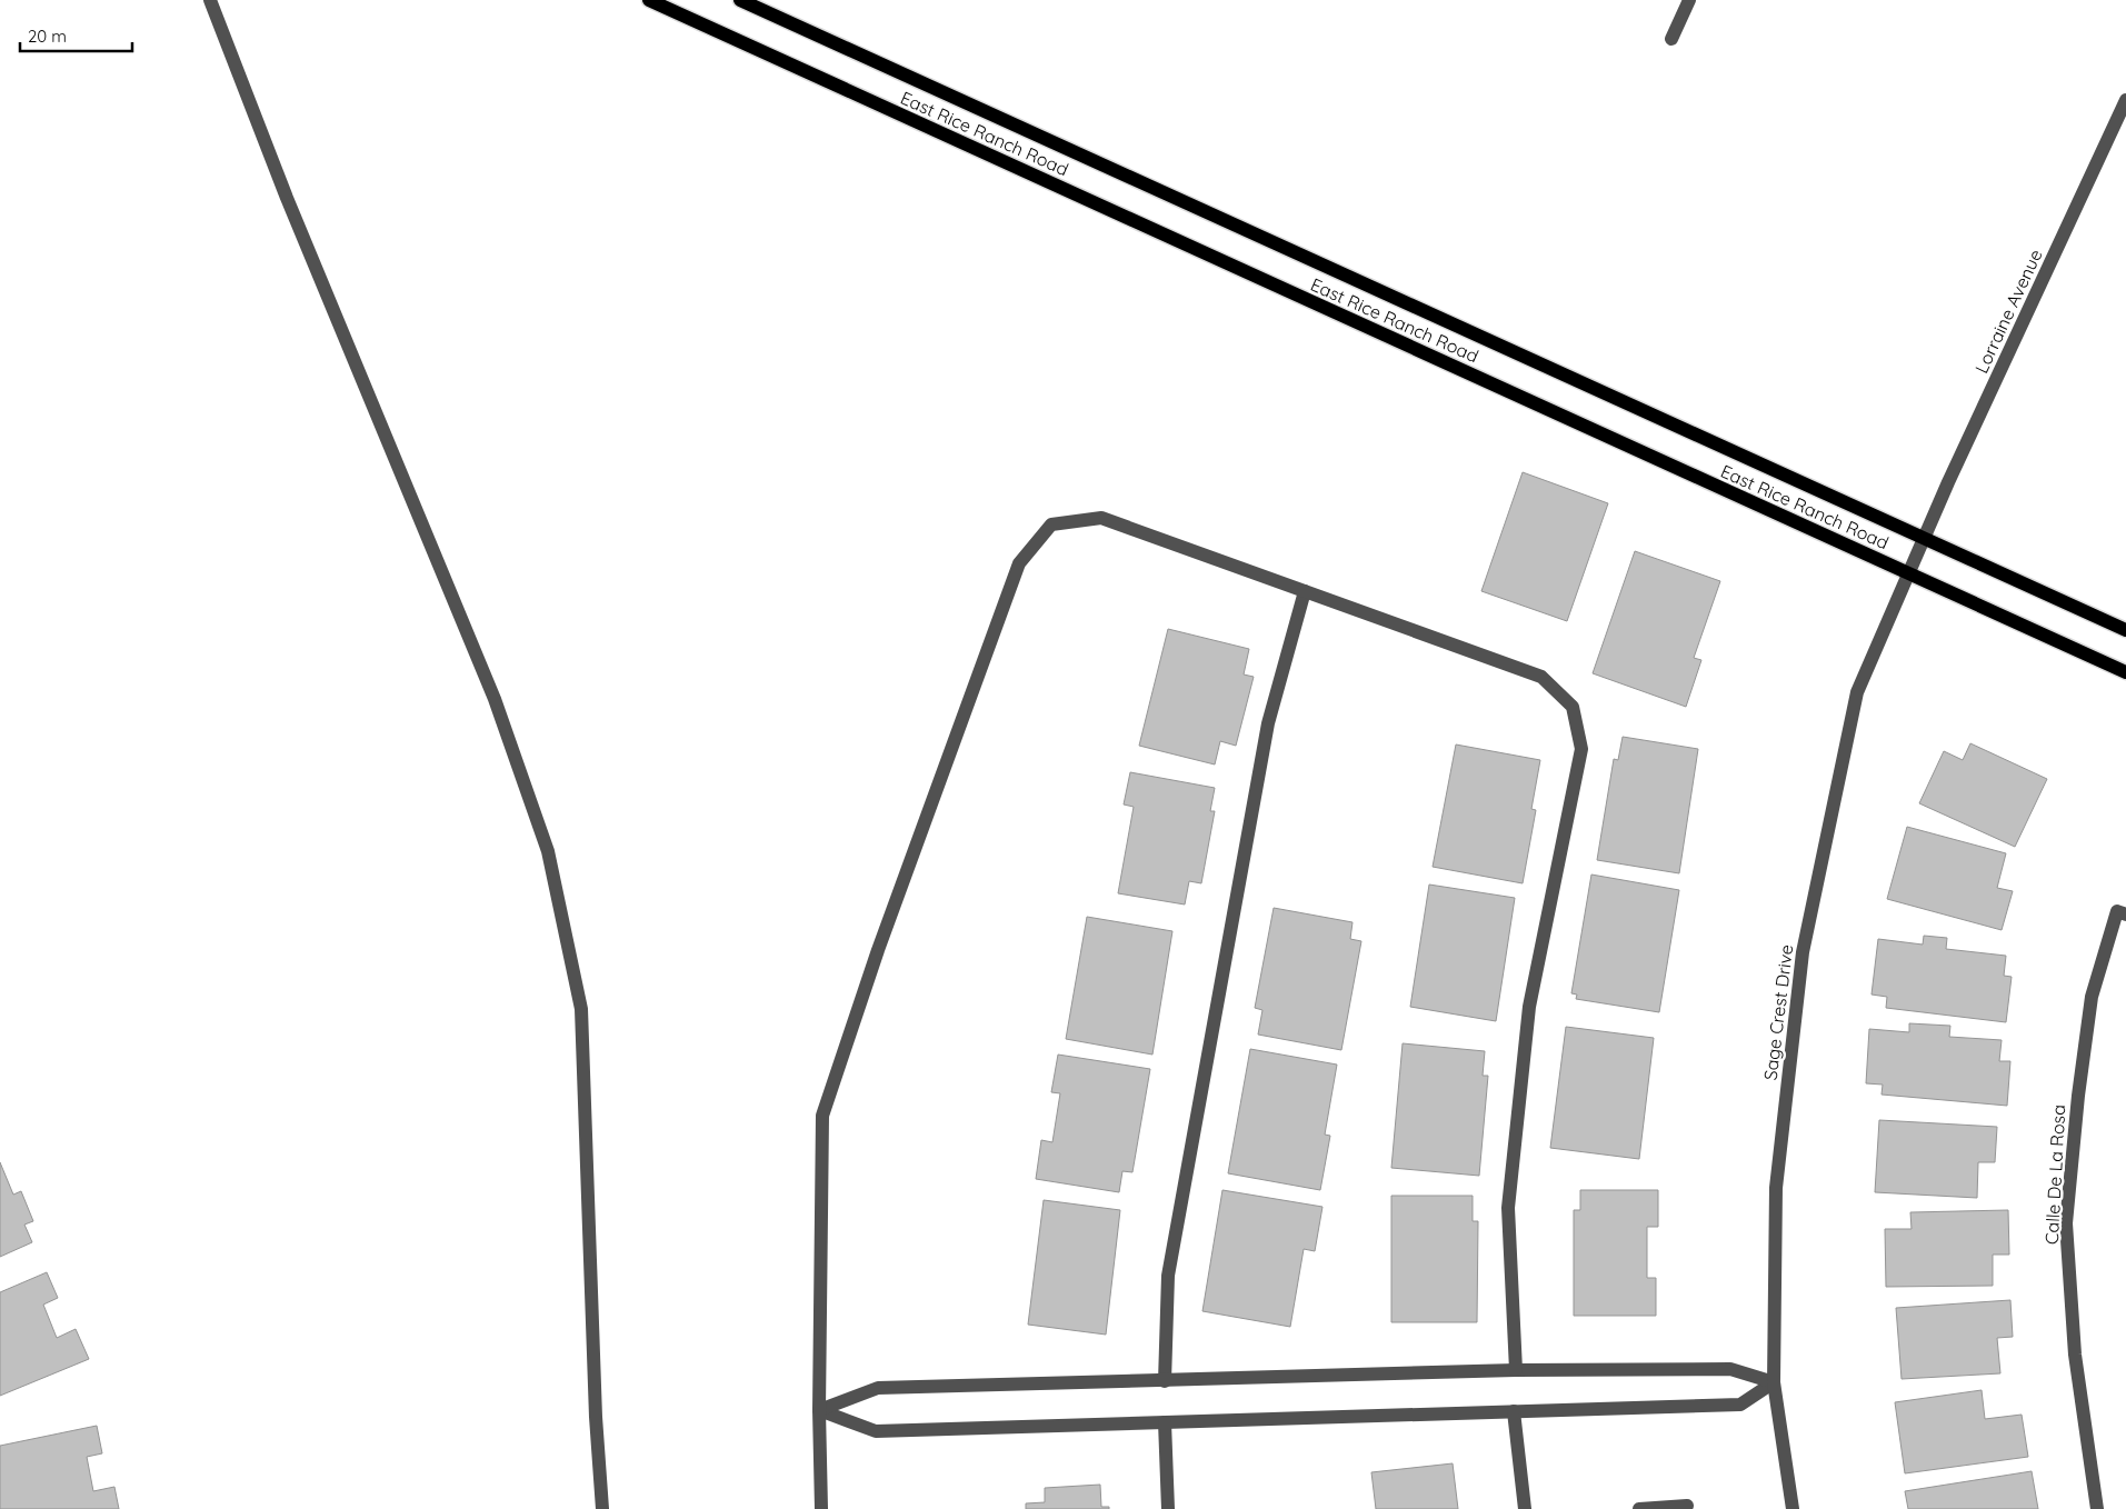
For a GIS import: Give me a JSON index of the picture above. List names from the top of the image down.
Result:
{
  "streets": {
    "main road": ["East Rice Ranch Road"],
    "street": ["Lorraine Avenue", "Sage Crest Drive", "Calle De La Rosa"]
  },
  "crossings": [
    ["East Rice Ranch Road", "Lorraine Avenue"],
    ["East Rice Ranch Road", "Sage Crest Drive"],
    ["Lorraine Avenue", "Sage Crest Drive"]
  ],
  "scale_bar": "20 m"
}
